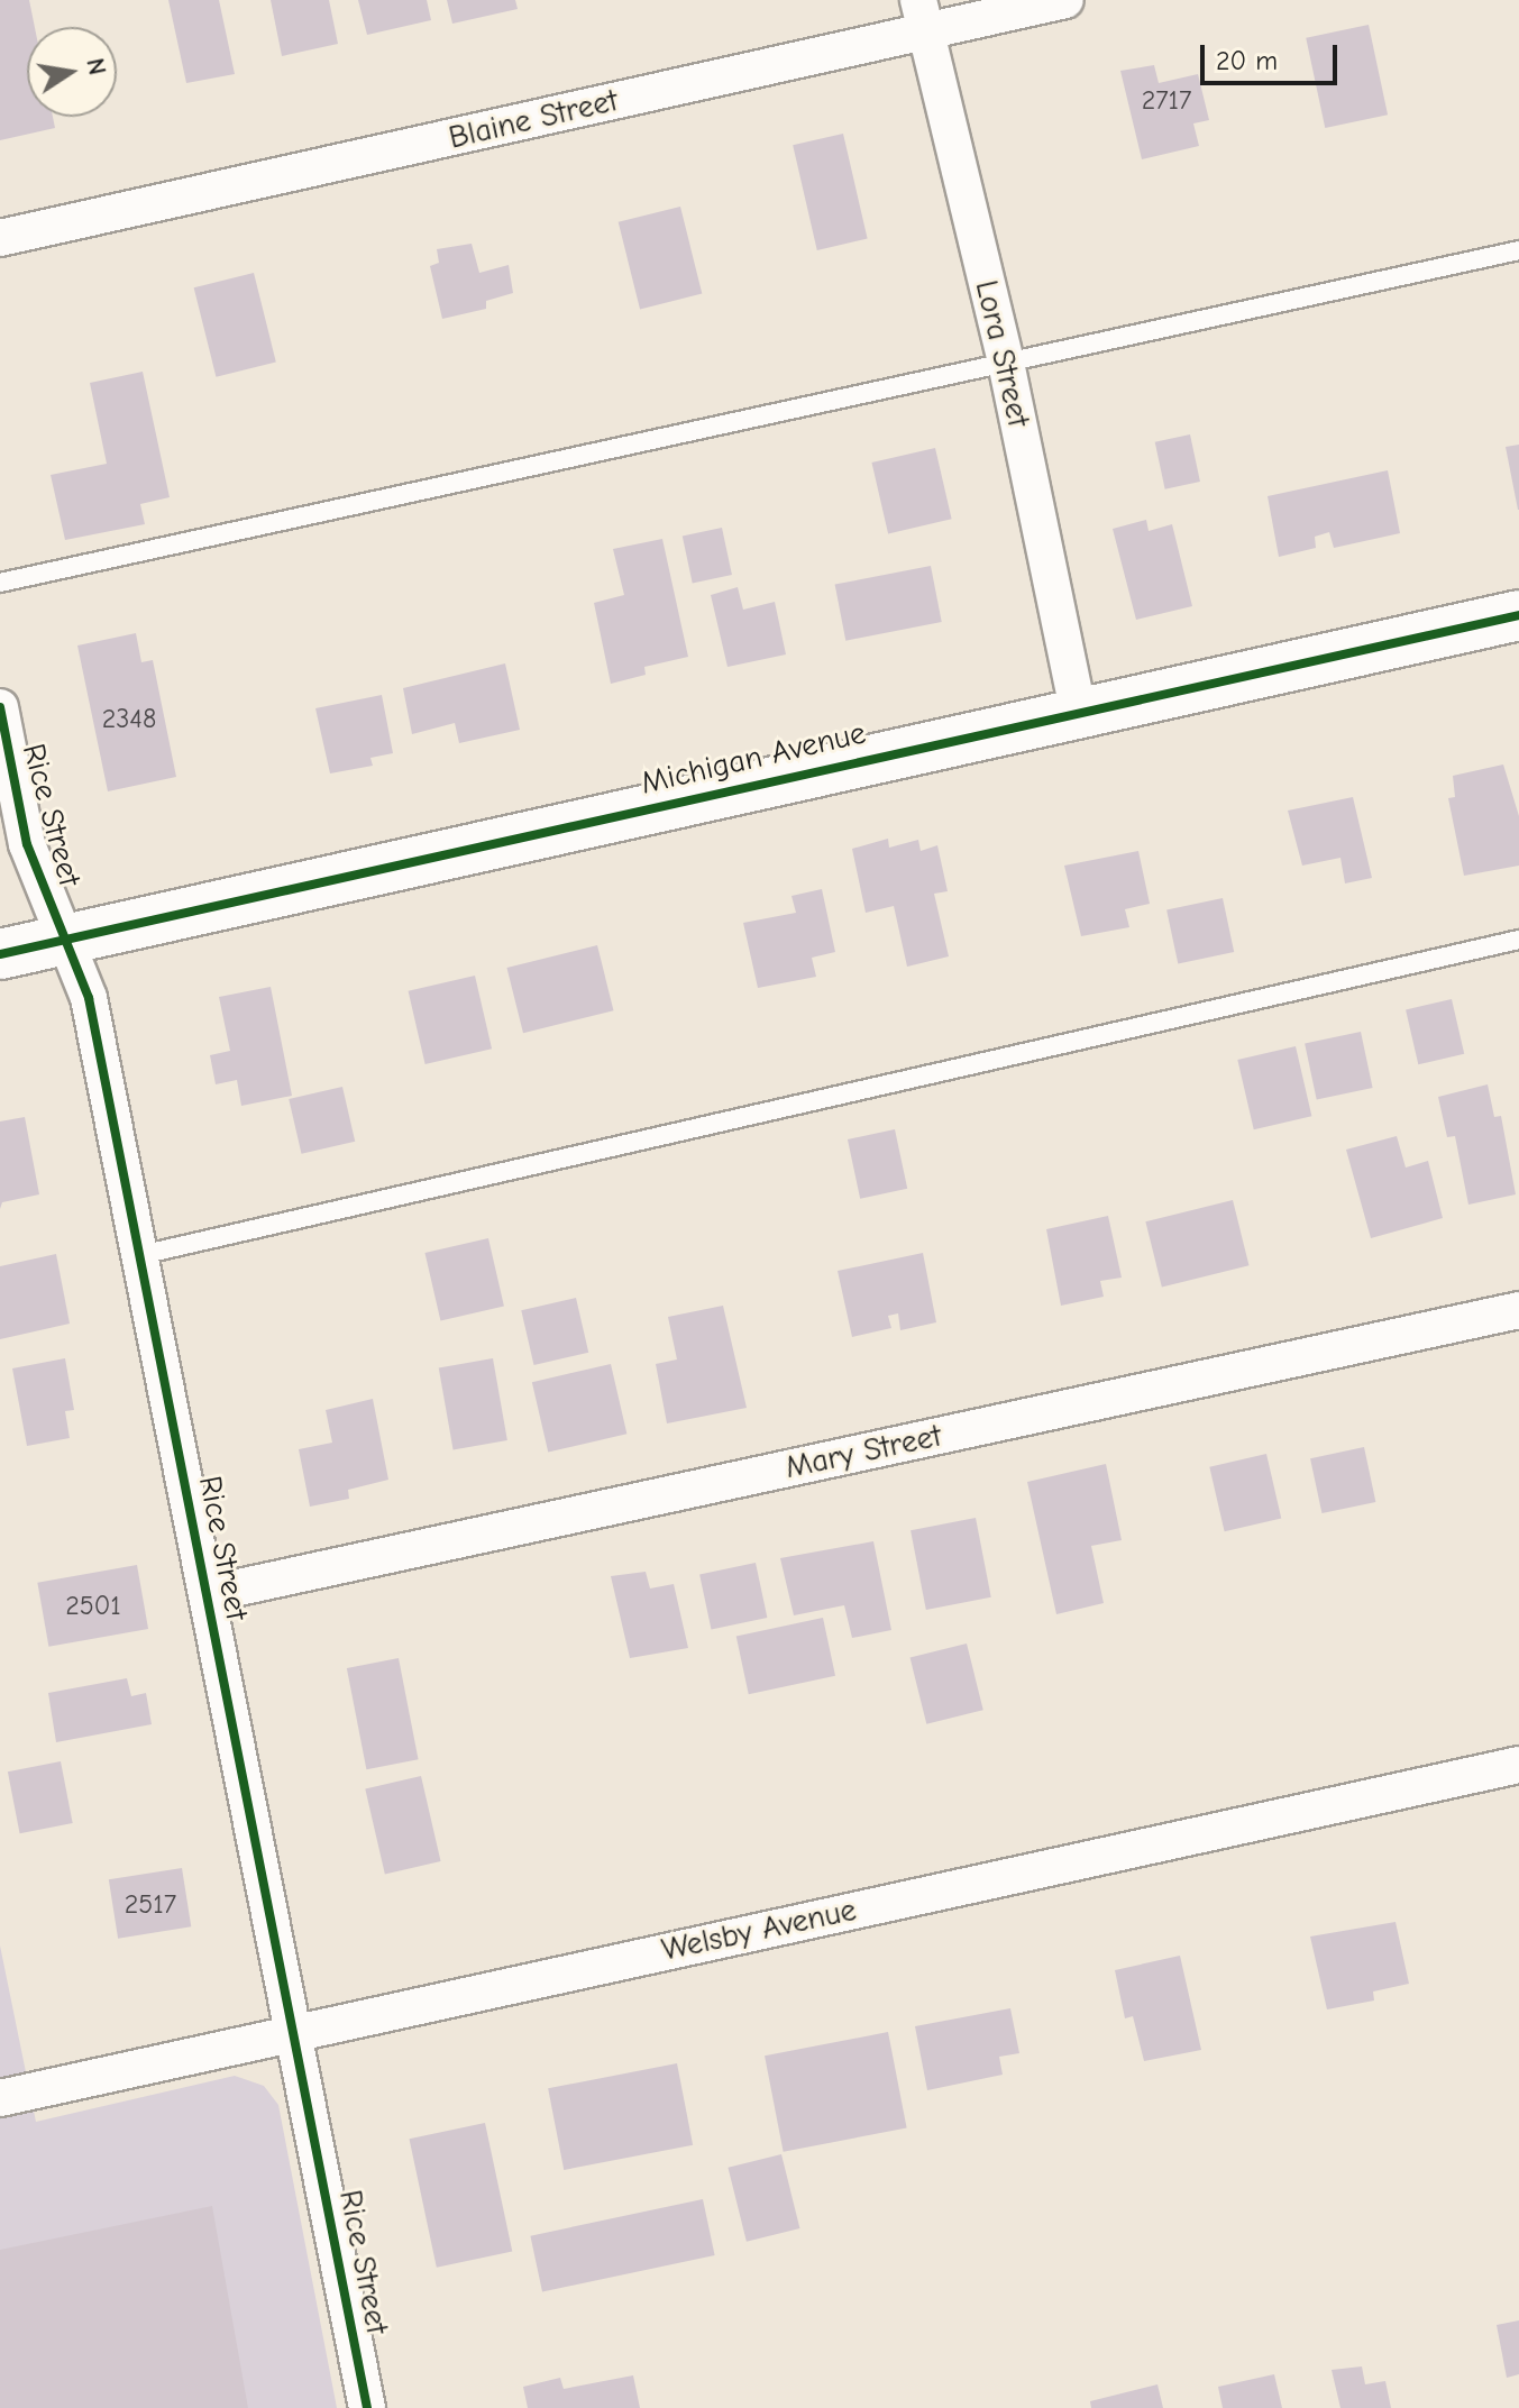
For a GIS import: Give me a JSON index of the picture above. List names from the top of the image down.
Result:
{
  "streets": {
    "street": [
      "Blaine Street",
      "Lora Street",
      "Michigan Avenue",
      "Rice Street",
      "Mary Street",
      "Welsby Avenue"
    ]
  },
  "crossings": [
    ["Blaine Street", "Lora Street"],
    ["Lora Street", "Michigan Avenue"],
    ["Michigan Avenue", "Rice Street"],
    ["Rice Street", "Mary Street"],
    ["Rice Street", "Welsby Avenue"]
  ],
  "house_numbers": [
    "2717",
    "2348",
    "2501",
    "2517"
  ],
  "scale_bar": "20 m",
  "north": "right"
}
